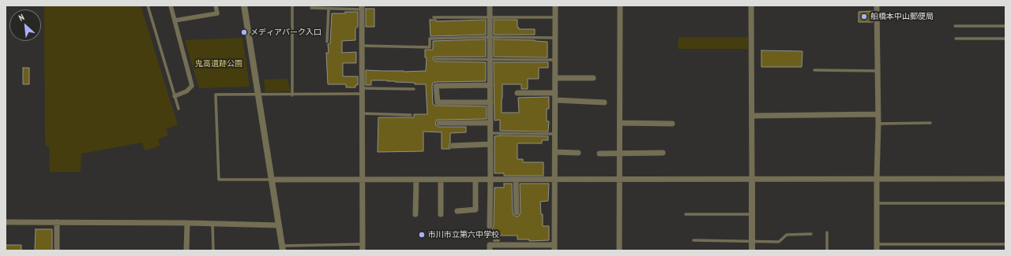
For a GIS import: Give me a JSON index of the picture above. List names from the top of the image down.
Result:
{
  "parks": ["鬼高遺跡公園"],
  "places": ["船橋本中山郵便局", "メディアパーク入口", "市川市立第六中学校"],
  "north": "top left"
}
